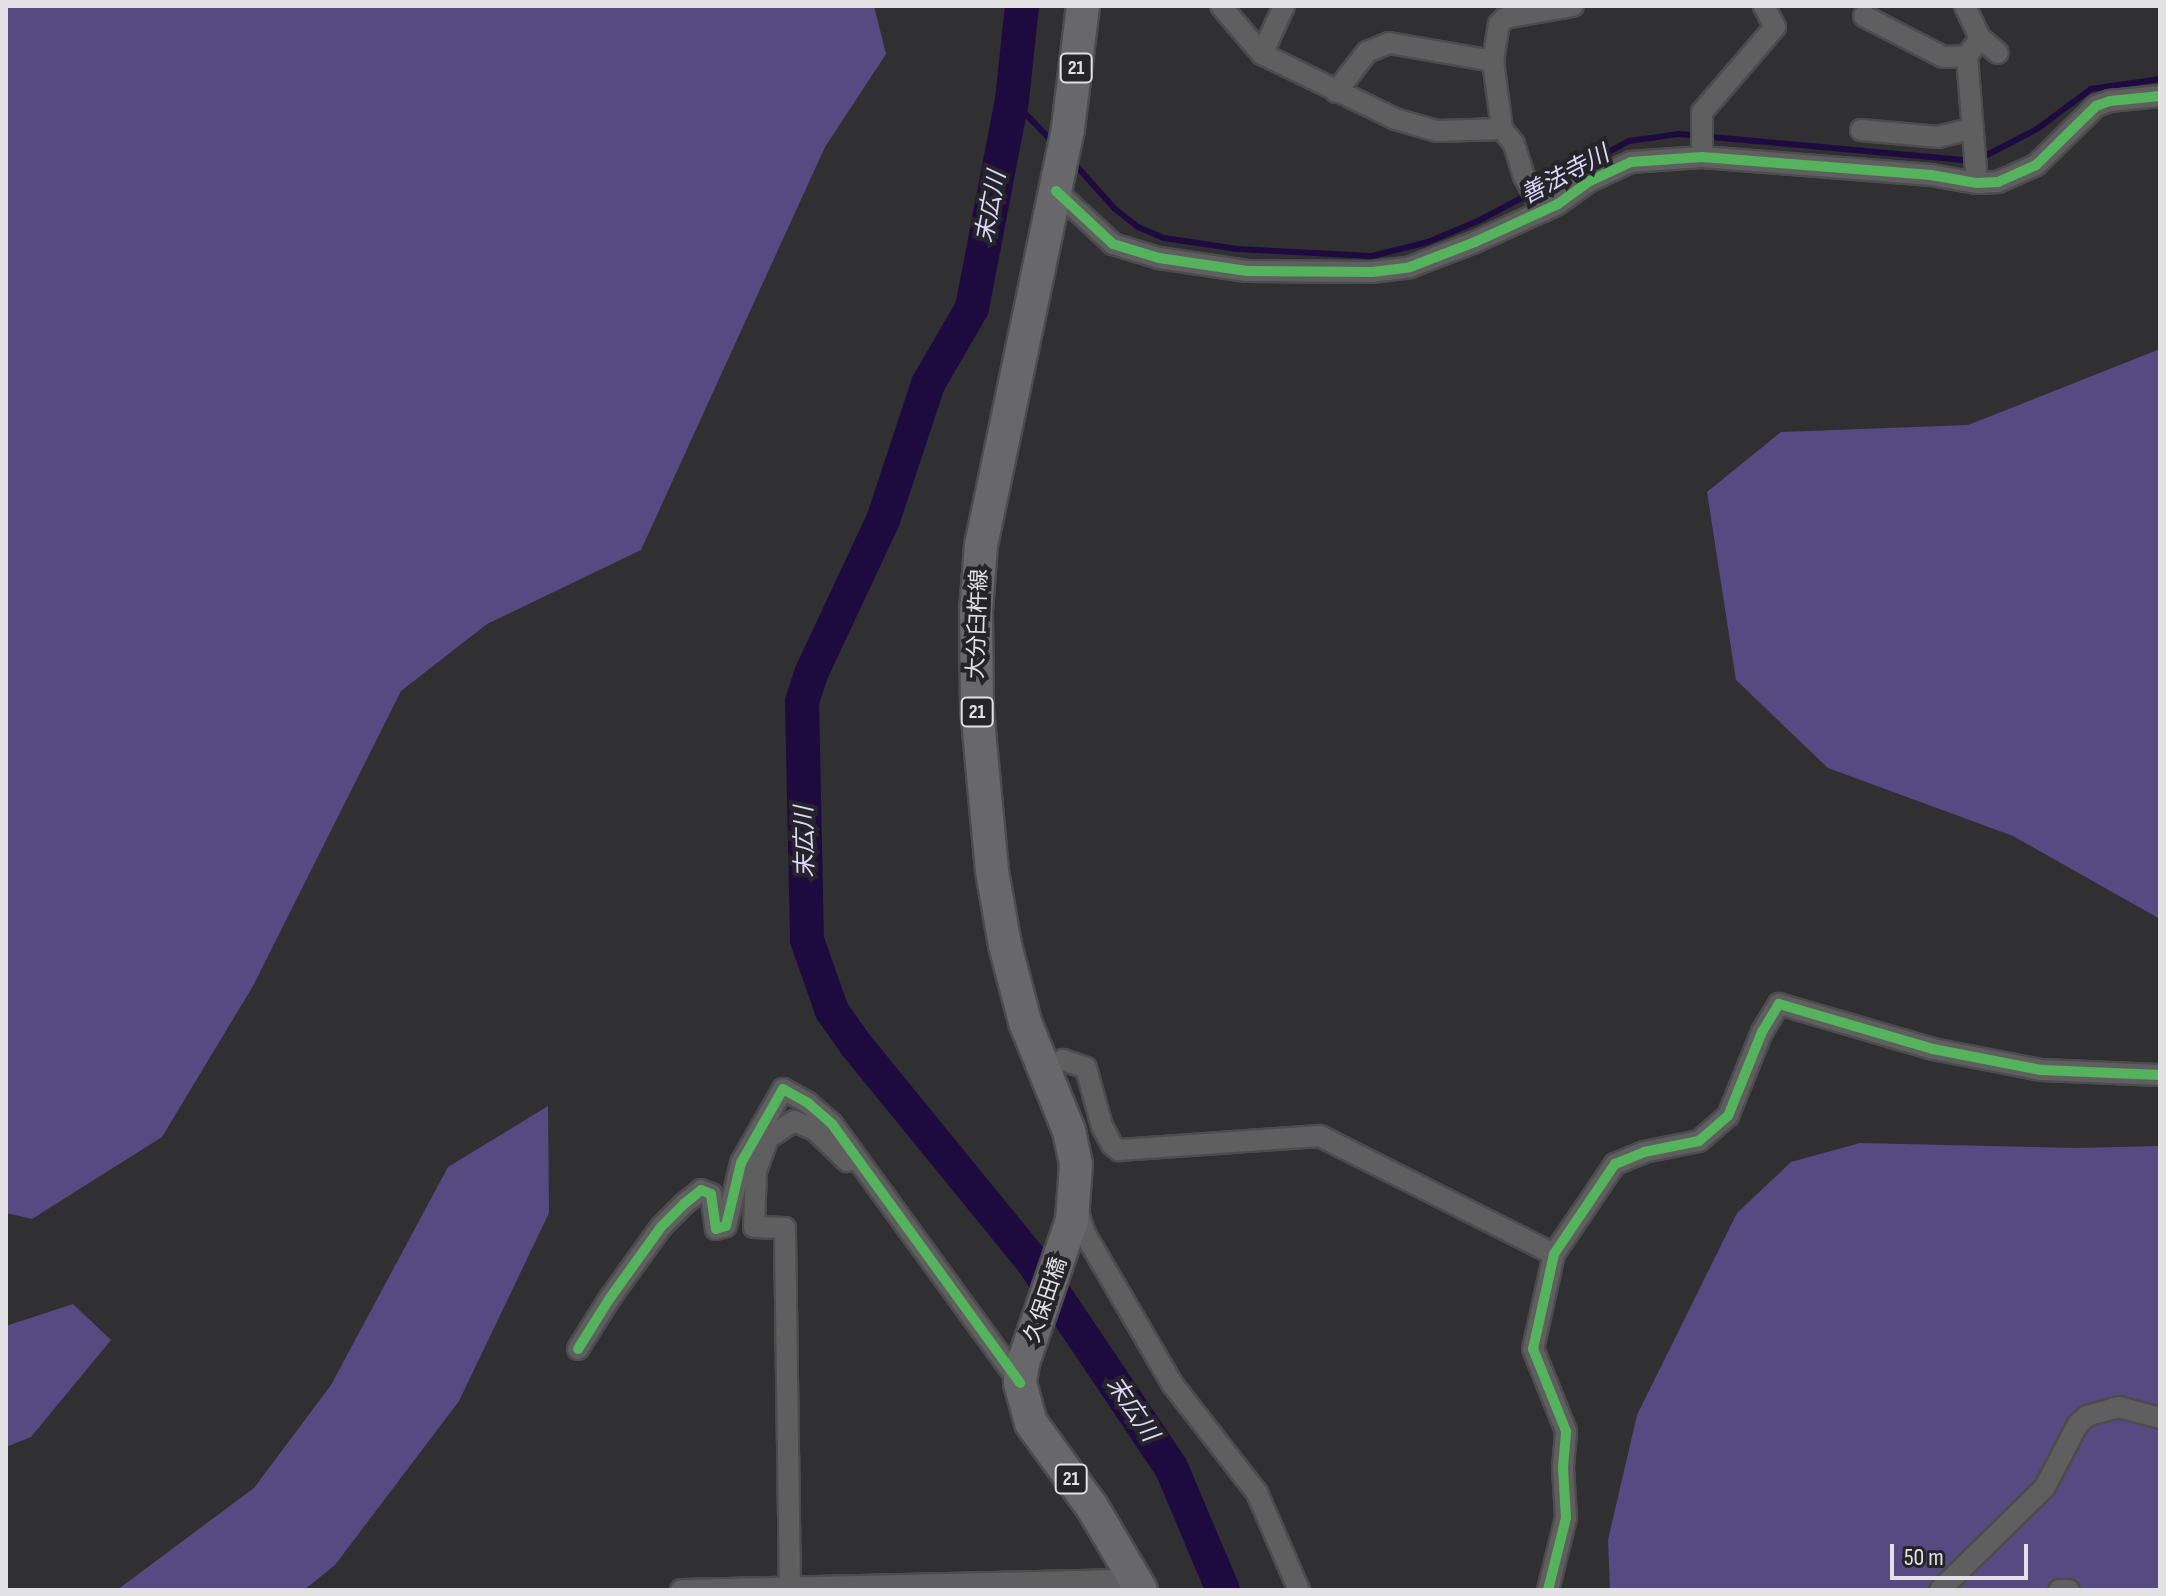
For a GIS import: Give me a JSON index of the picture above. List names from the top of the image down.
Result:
{
  "streets": {
    "main road": ["21", "大分臼杵線", "久保田橋"]
  },
  "crossings": [
    ["21", "久保田橋"],
    ["大分臼杵線", "久保田橋"]
  ],
  "water": ["善法寺川", "末広川"],
  "scale_bar": "50 m"
}
